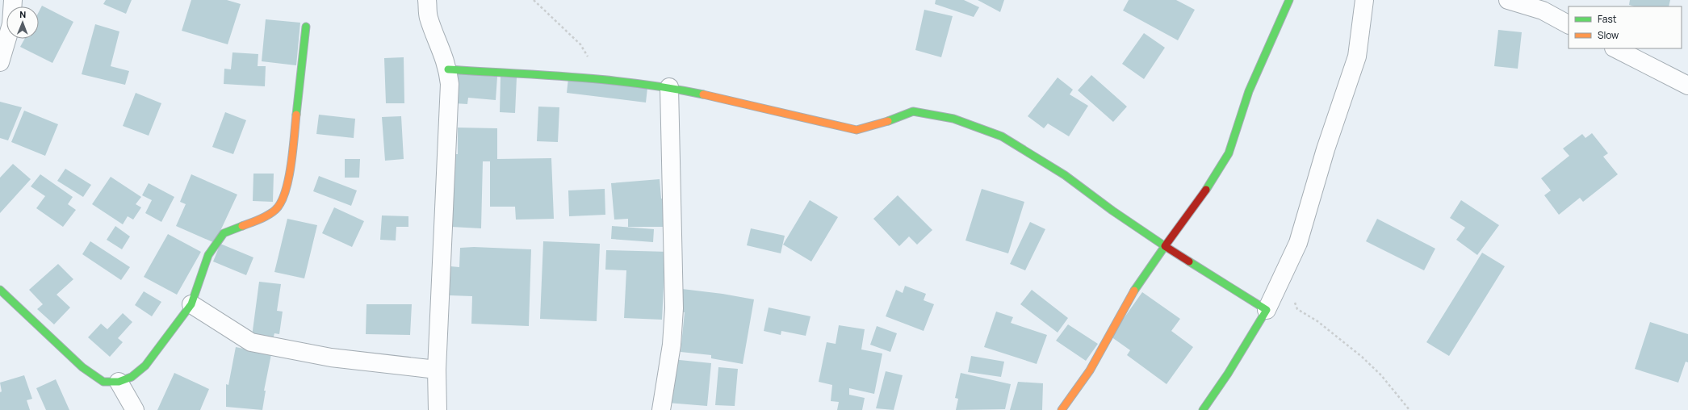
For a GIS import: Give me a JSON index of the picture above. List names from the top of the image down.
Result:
{
  "legend": ["Fast", "Slow"],
  "north": "top"
}
